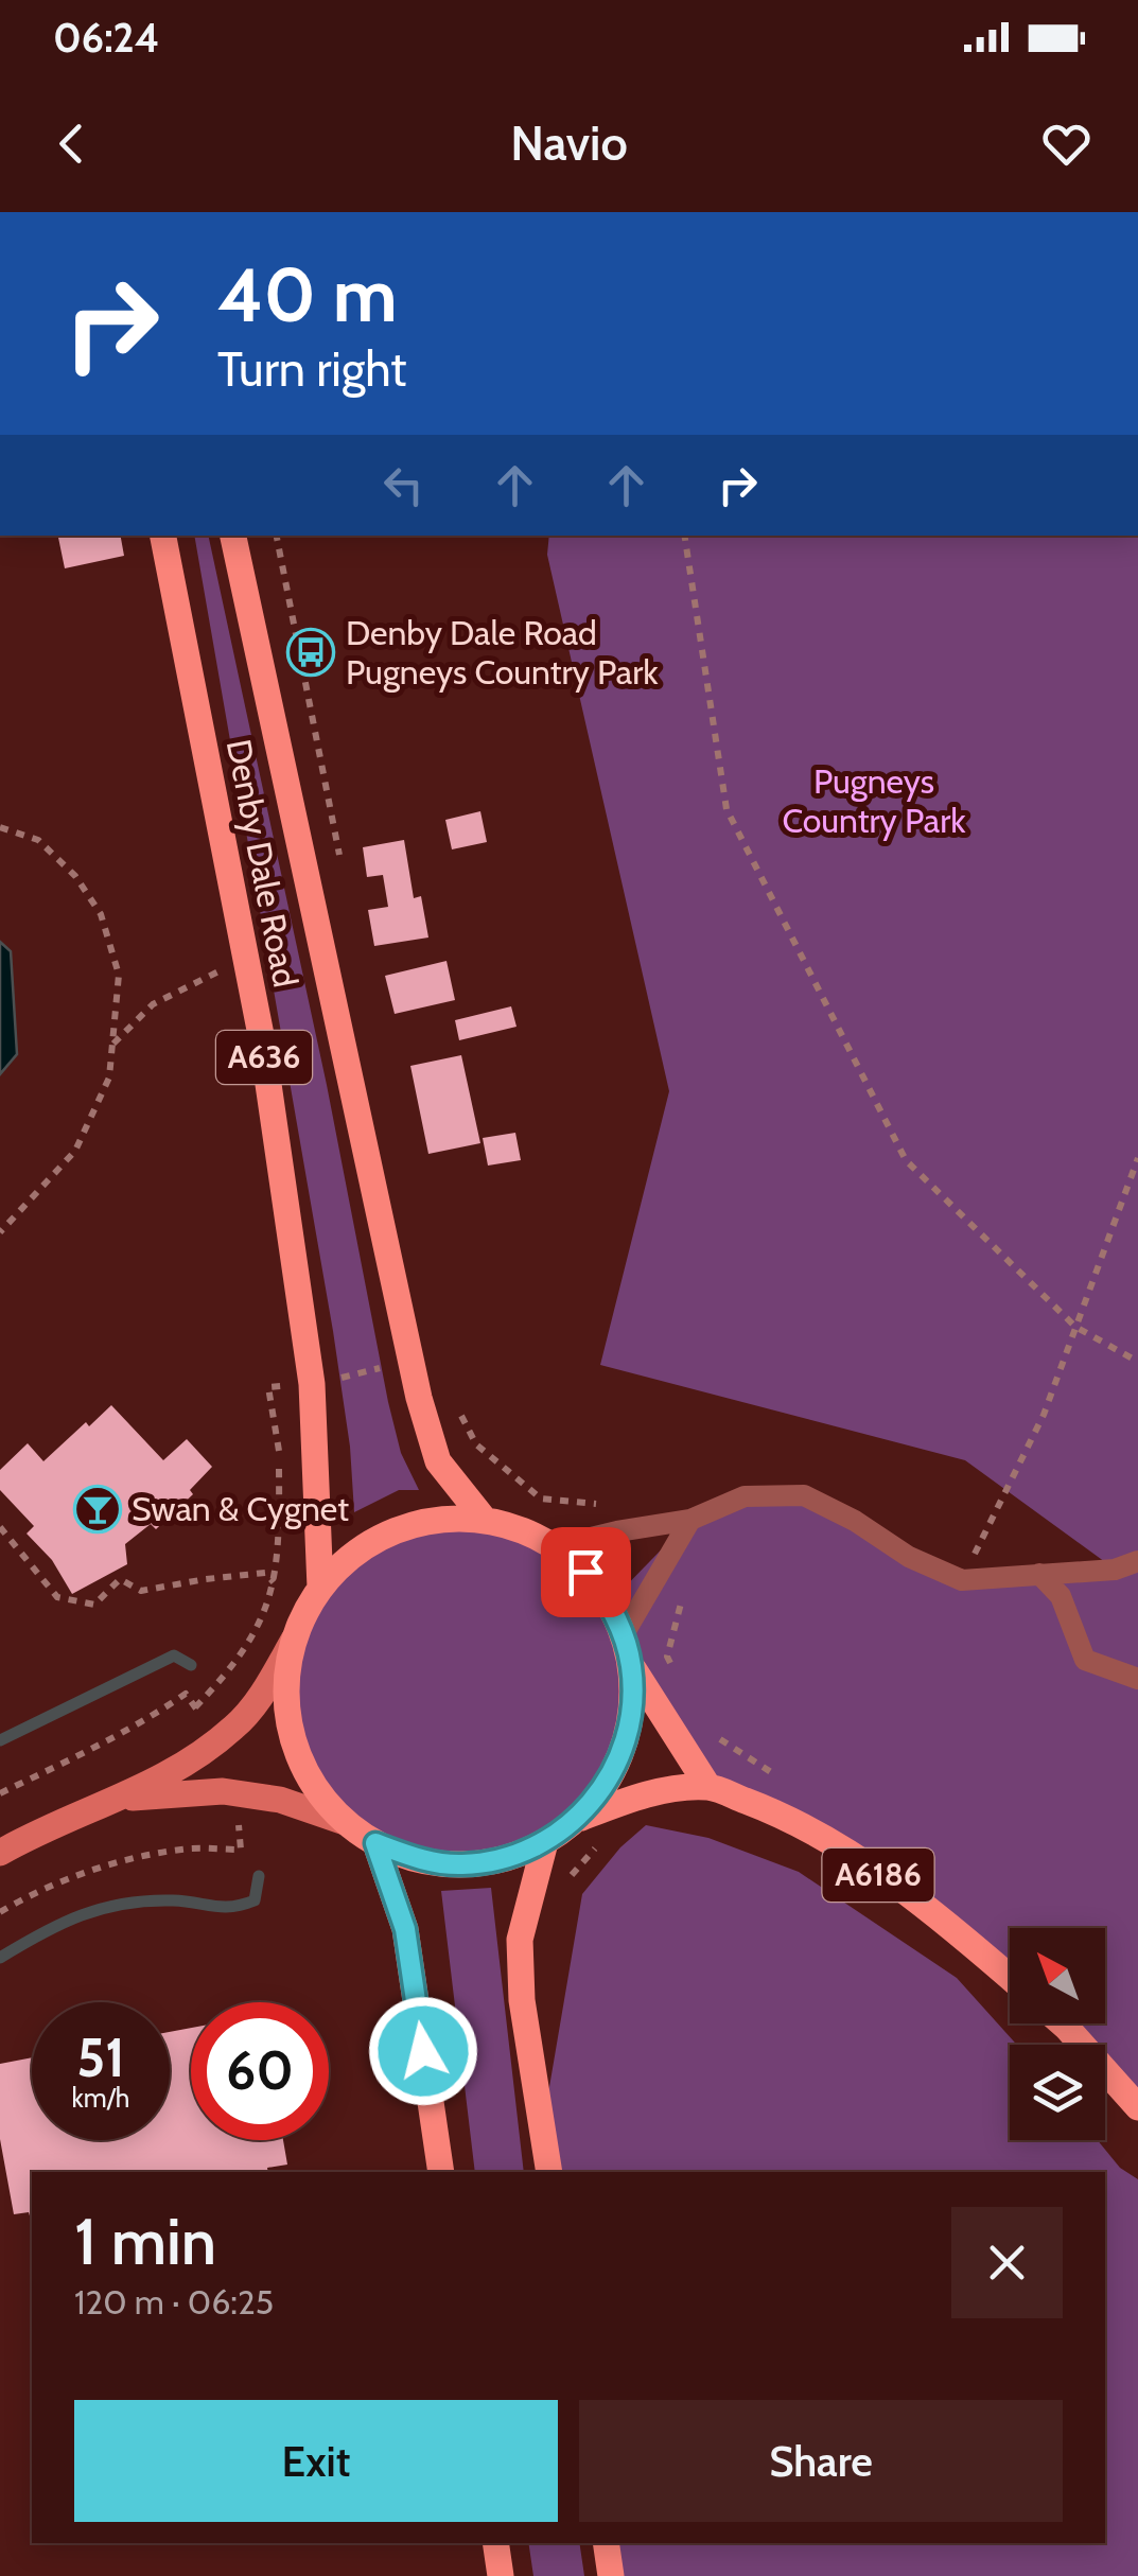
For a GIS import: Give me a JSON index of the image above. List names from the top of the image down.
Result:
{
  "streets": {
    "main road": ["Denby Dale Road", "A636", "A6186"]
  },
  "parks": ["Pugneys Country Park"],
  "places": {
    "bus stop": ["Denby Dale Road Pugneys Country Park"],
    "bar": ["Swan & Cygnet"]
  },
  "north": "top left",
  "page": {
    "status": "06:24",
    "header": "Navio",
    "turn": ["40 m", "Turn right"],
    "speed": "51 km/h",
    "limit": "60",
    "heading": ["1 min", "120 m · 06:25"],
    "buttons": ["Exit", "Share"]
  }
}
